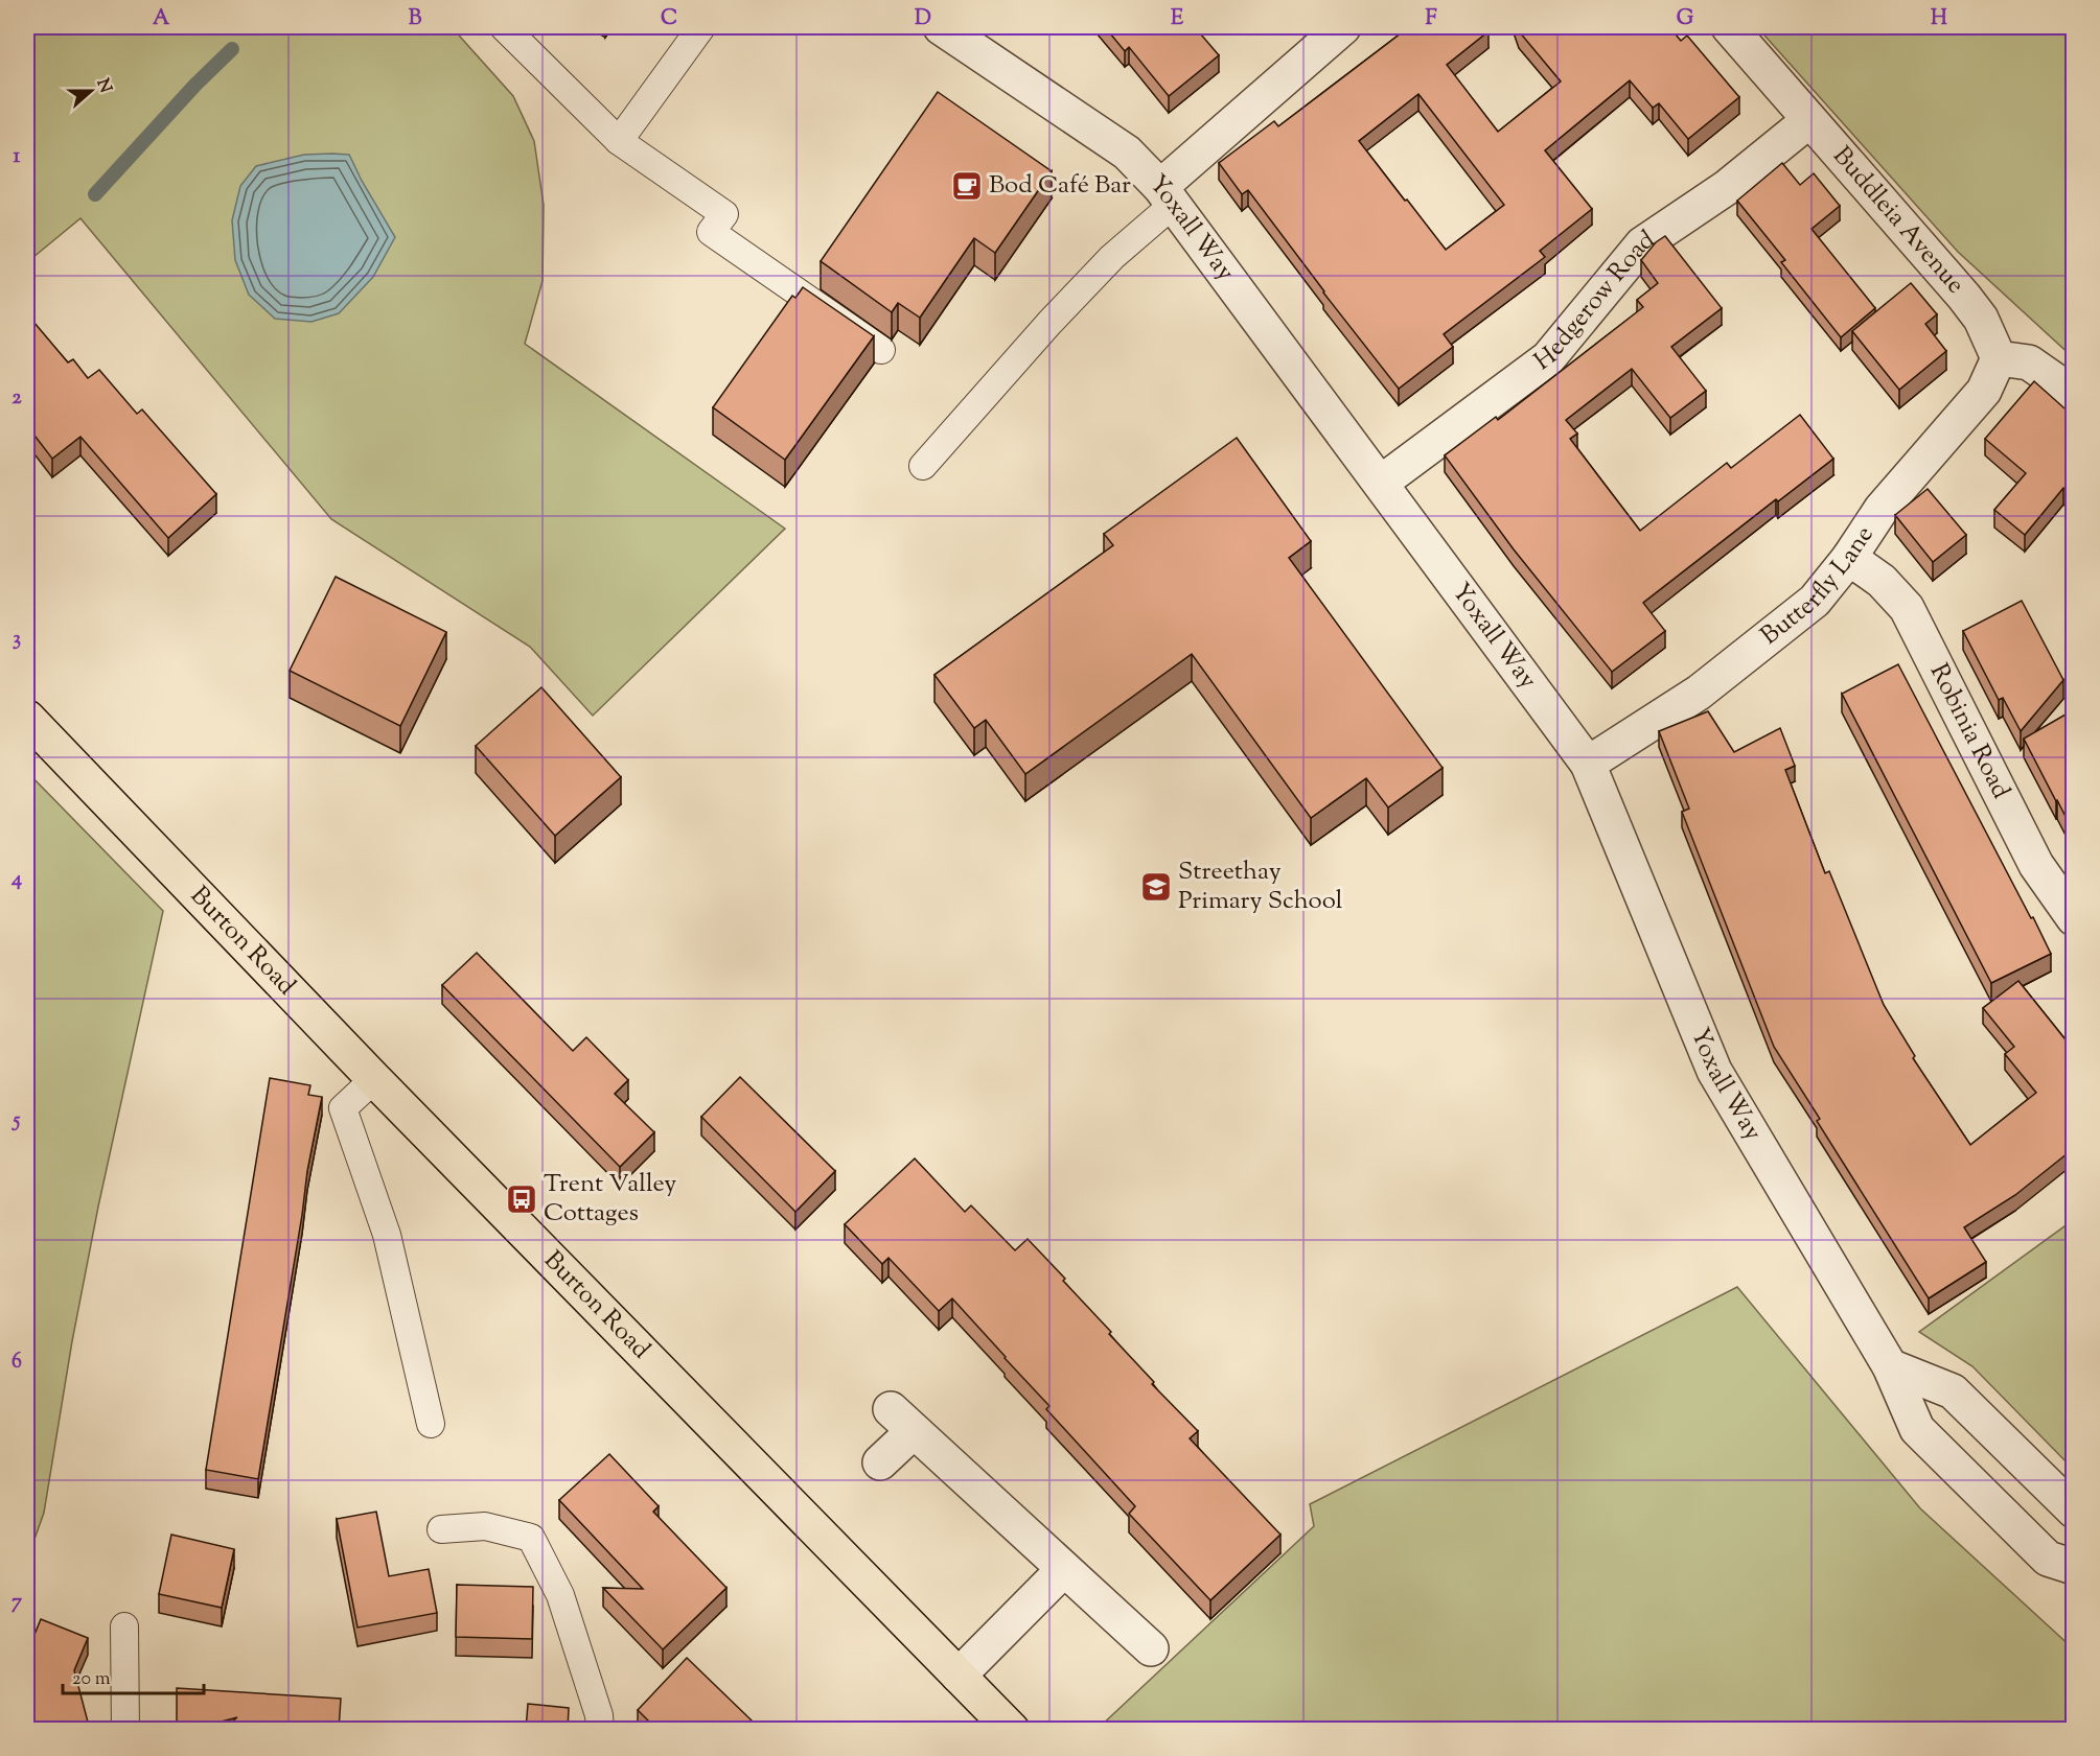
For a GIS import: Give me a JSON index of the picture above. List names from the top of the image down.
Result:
{
  "streets": {
    "highway": ["Burton Road"],
    "street": [
      "Buddleia Avenue",
      "Yoxall Way",
      "Hedgerow Road",
      "Butterfly Lane",
      "Robinia Road"
    ]
  },
  "crossings": [
    ["Buddleia Avenue", "Hedgerow Road"],
    ["Buddleia Avenue", "Butterfly Lane"],
    ["Yoxall Way", "Hedgerow Road"],
    ["Yoxall Way", "Butterfly Lane"],
    ["Butterfly Lane", "Robinia Road"]
  ],
  "places": {
    "cafe": ["Bod Café Bar"],
    "school or university": ["Streethay Primary School"],
    "bus stop": ["Trent Valley Cottages"]
  },
  "scale_bar": "20 m",
  "north": "right",
  "grid": {
    "columns": [
      "A",
      "B",
      "C",
      "D",
      "E",
      "F",
      "G",
      "H"
    ],
    "rows": [
      "1",
      "2",
      "3",
      "4",
      "5",
      "6",
      "7"
    ]
  }
}
